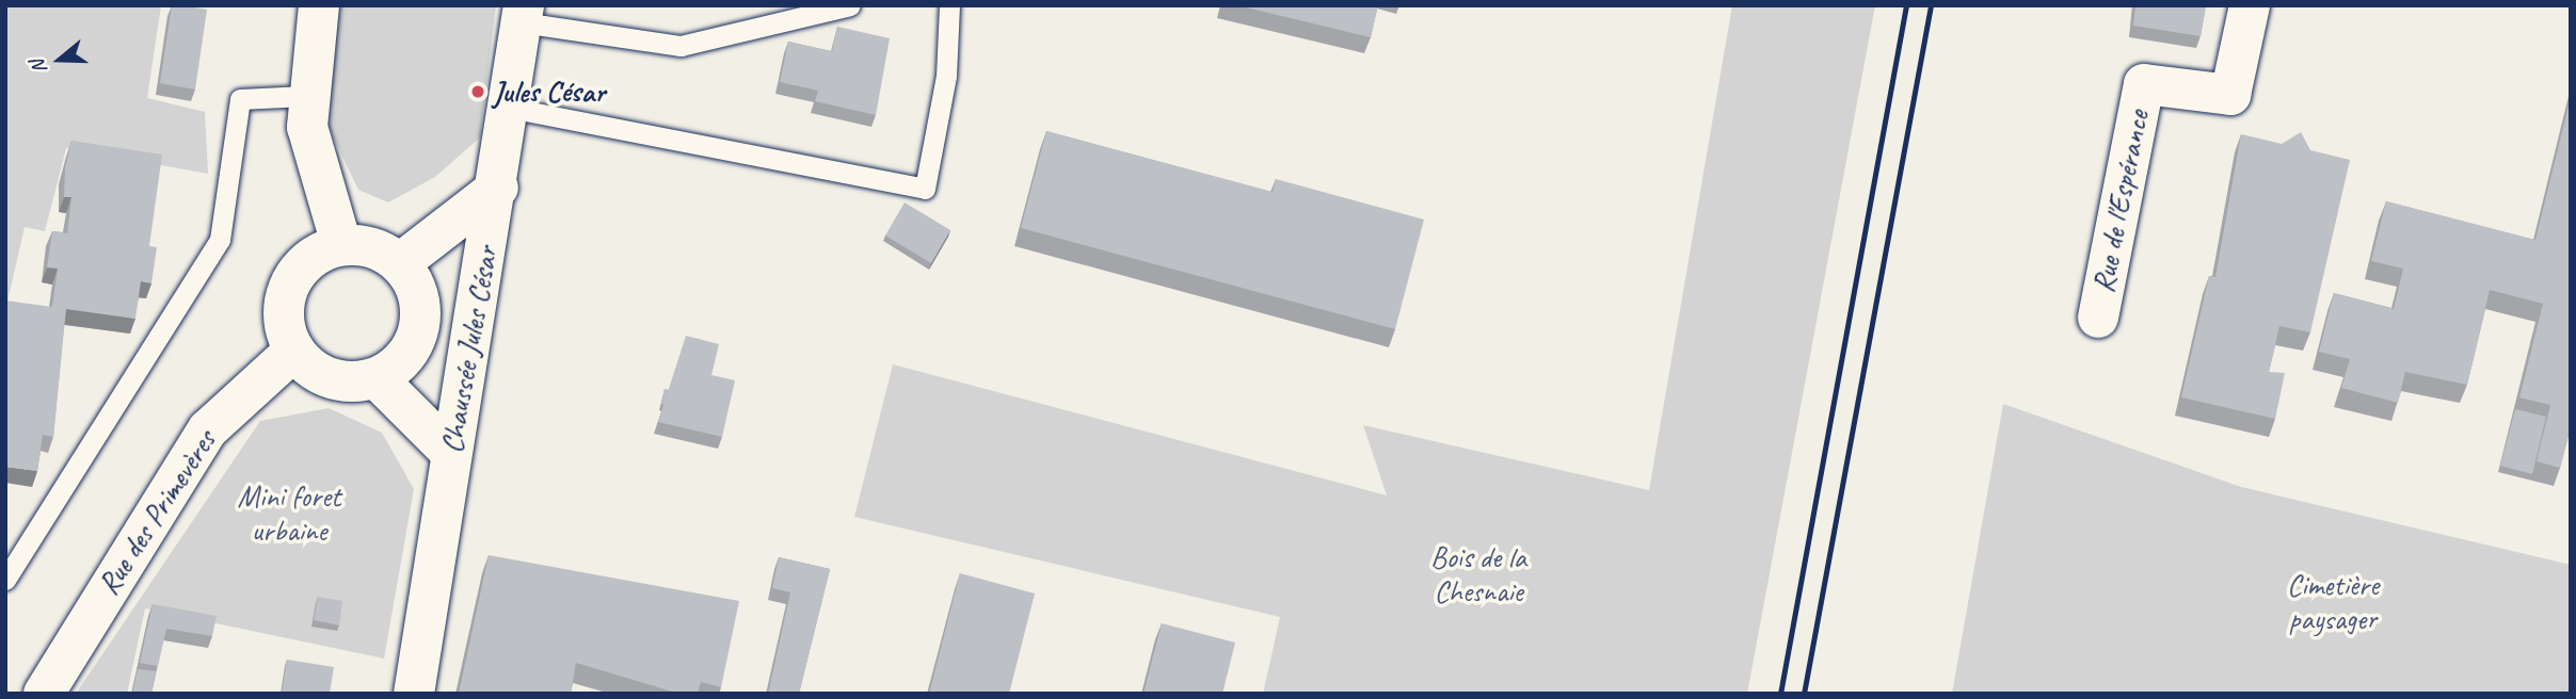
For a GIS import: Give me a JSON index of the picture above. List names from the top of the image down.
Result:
{
  "streets": {
    "street": ["Rue de l'Espérance", "Chaussée Jules César", "Rue des Primevères"]
  },
  "parks": ["Mini foret urbaine", "Bois de la Chesnaie", "Cimetière paysager"],
  "places": ["Jules César"],
  "north": "left"
}
